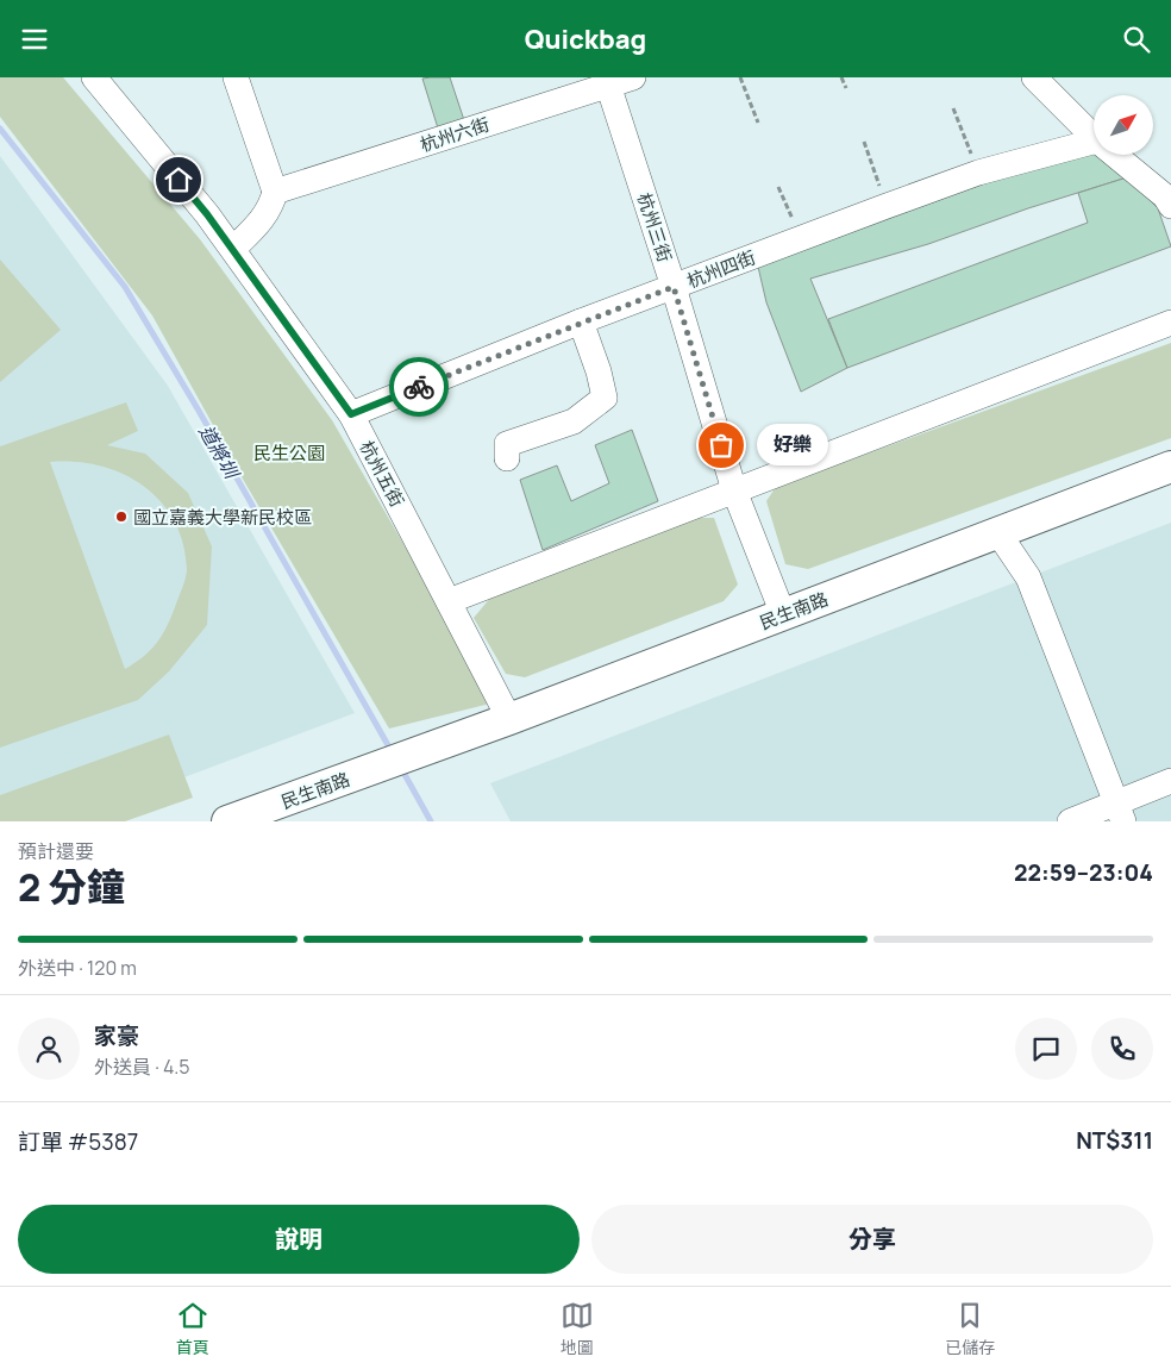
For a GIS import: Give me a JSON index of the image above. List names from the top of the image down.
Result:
{
  "streets": {
    "main road": ["民生南路"],
    "street": [
      "杭州六街",
      "杭州三街",
      "杭州四街",
      "杭州五街"
    ]
  },
  "crossings": [
    ["杭州六街", "杭州三街"],
    ["杭州三街", "杭州四街"],
    ["杭州三街", "民生南路"],
    ["杭州四街", "杭州五街"],
    ["杭州五街", "民生南路"]
  ],
  "water": ["道將圳"],
  "parks": ["民生公園"],
  "places": ["好樂", "國立嘉義大學新民校區"],
  "north": "top right",
  "page": {
    "header": "Quickbag",
    "bubble": "好樂",
    "heading": ["2 分鐘", "預計還要", "22:59–23:04"],
    "panel": [
      "家豪",
      "外送員 · 4.5",
      "訂單 #5387",
      "NT$311"
    ],
    "bar": "外送中 · 120 m",
    "buttons": ["說明", "分享"],
    "tabs": ["首頁", "地圖", "已儲存"]
  }
}
